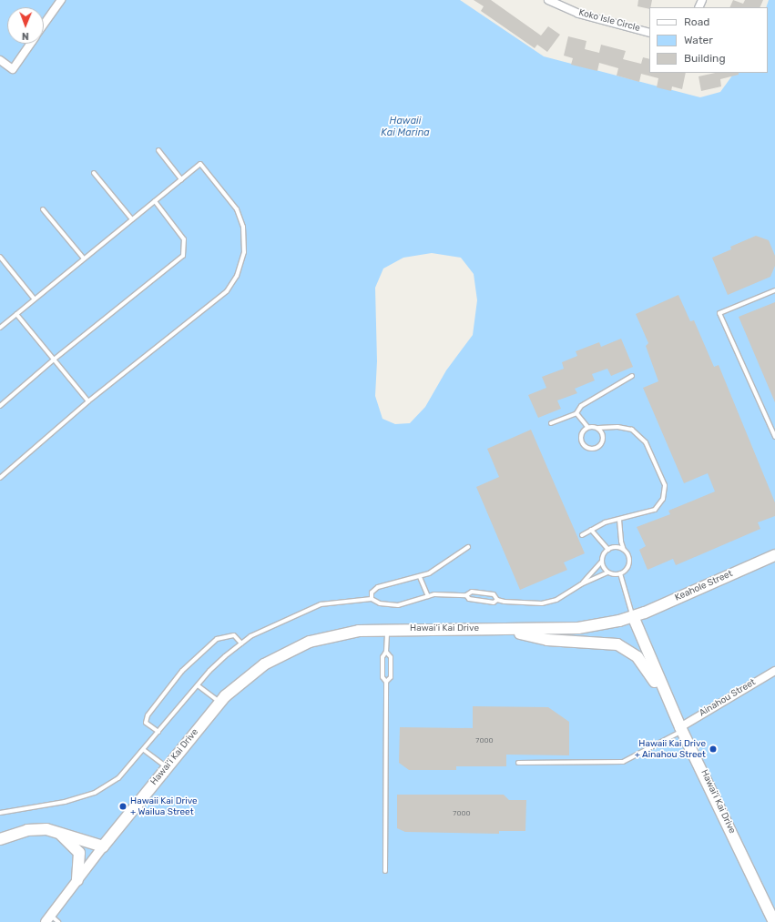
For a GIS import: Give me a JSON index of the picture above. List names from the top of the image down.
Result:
{
  "streets": {
    "main road": ["Keahole Street", "Hawai’i Kai Drive"],
    "street": ["Koko Isle Circle", "Ainahou Street"]
  },
  "crossings": [
    ["Keahole Street", "Hawai’i Kai Drive"],
    ["Hawai’i Kai Drive", "Ainahou Street"]
  ],
  "water": ["Hawaii Kai Marina"],
  "places": ["Hawaii Kai Drive + Ainahou Street", "Hawaii Kai Drive + Wailua Street"],
  "house_numbers": ["7000", "7000"],
  "legend": ["Road", "Water", "Building"],
  "north": "bottom"
}
